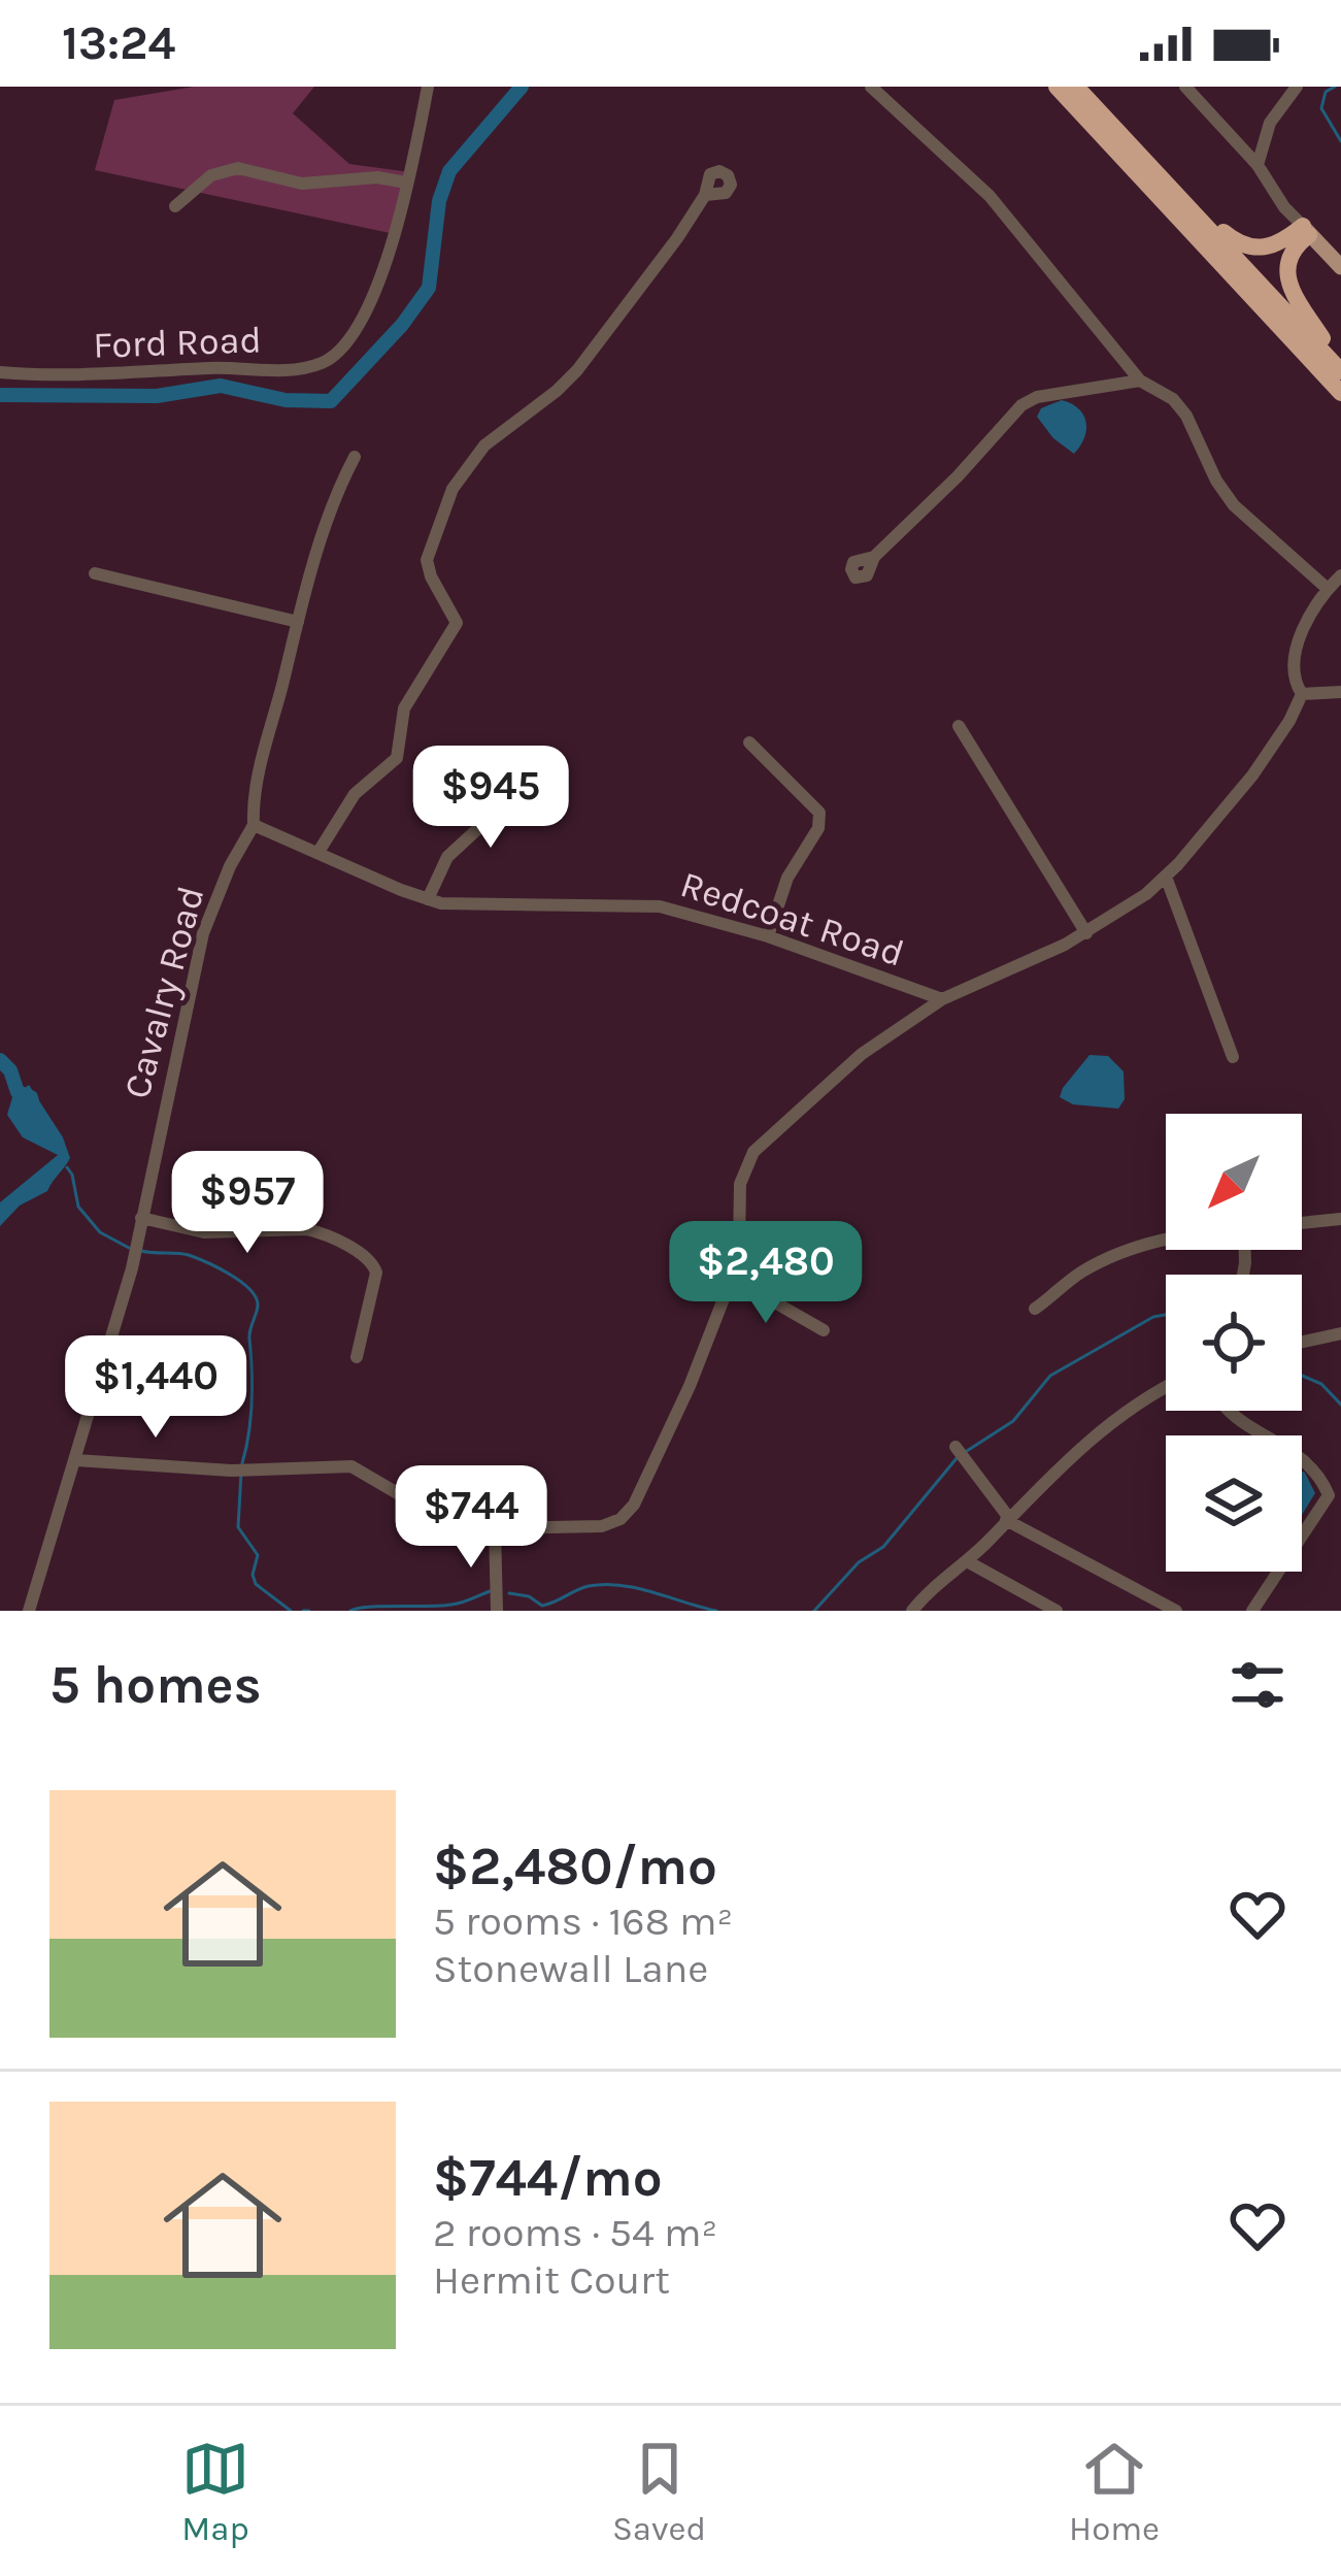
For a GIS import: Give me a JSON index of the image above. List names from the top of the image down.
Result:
{
  "streets": {
    "street": ["Ford Road", "Redcoat Road", "Cavalry Road"]
  },
  "crossings": [
    ["Redcoat Road", "Cavalry Road"]
  ],
  "north": "bottom left",
  "page": {
    "status": "13:24",
    "price": [
      "$945",
      "$957",
      "$2,480",
      "$1,440",
      "$744"
    ],
    "heading": "5 homes",
    "list": [
      {
        "name": "$2,480/mo",
        "note": "5 rooms · 168 m² · Stonewall Lane"
      },
      {
        "name": "$744/mo",
        "note": "2 rooms · 54 m² · Hermit Court"
      }
    ],
    "tabs": ["Map", "Saved", "Home"]
  }
}
